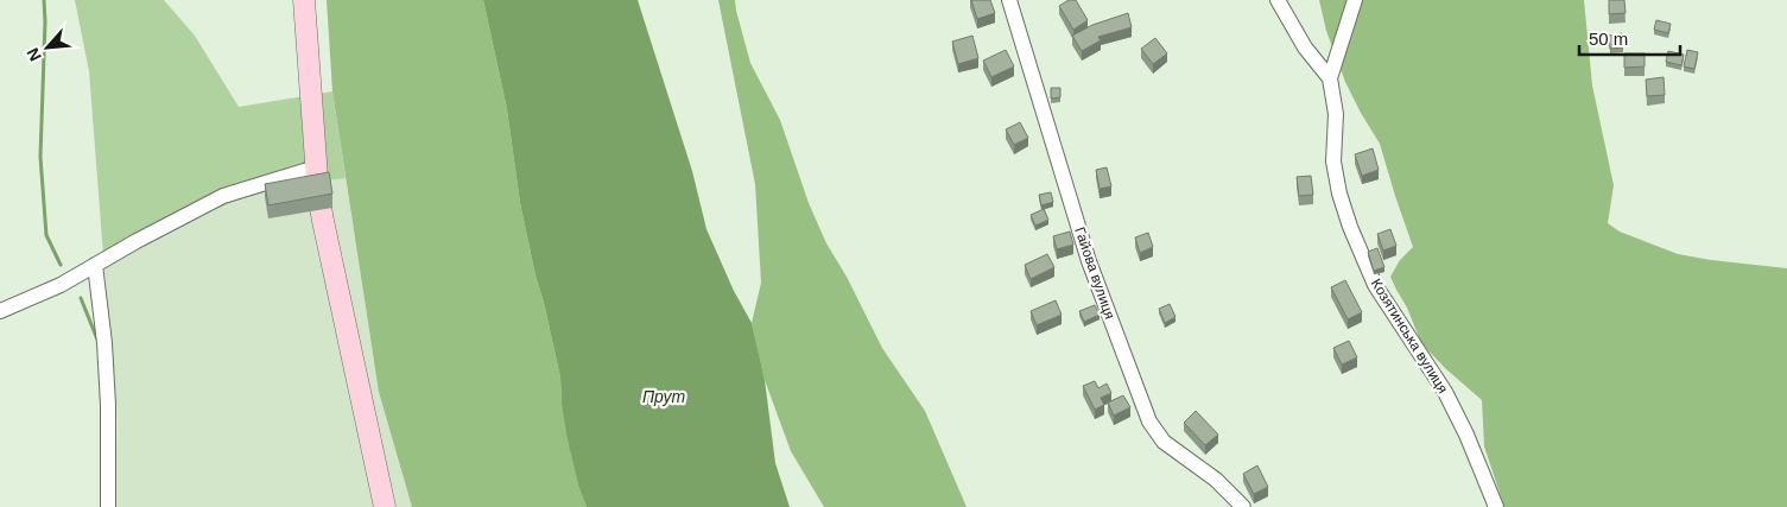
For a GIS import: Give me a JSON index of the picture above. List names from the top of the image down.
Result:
{
  "streets": {
    "street": ["Гайова вулиця", "Козятинська вулиця"]
  },
  "water": ["Прут"],
  "scale_bar": "50 m",
  "north": "bottom left"
}
